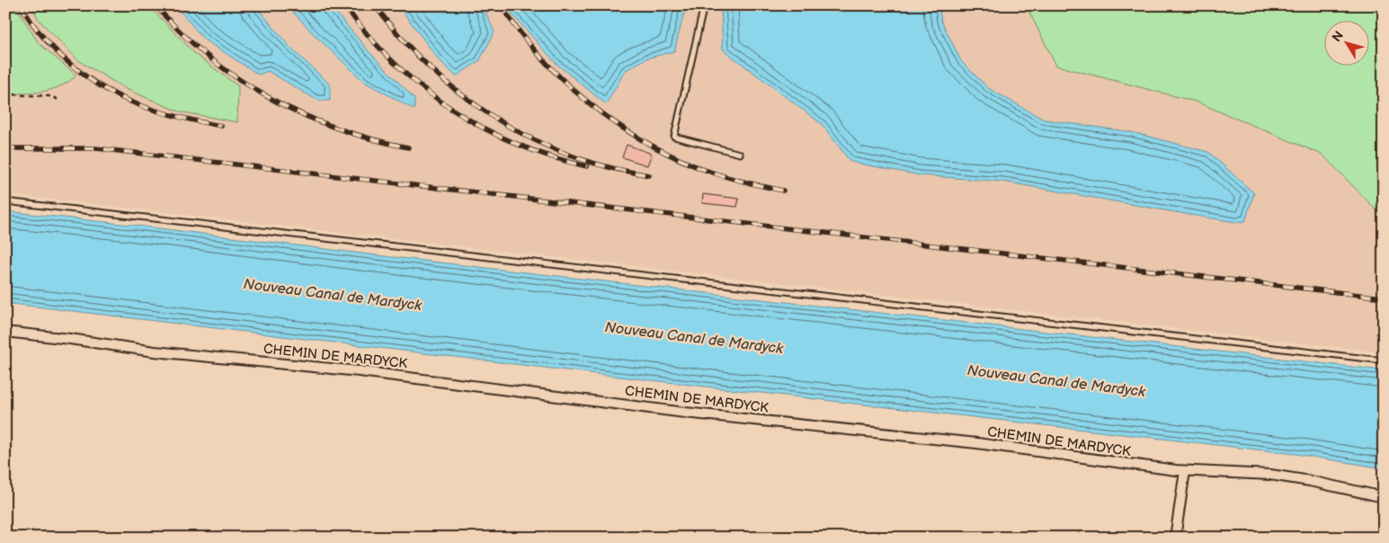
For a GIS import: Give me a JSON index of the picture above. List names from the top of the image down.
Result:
{
  "streets": {
    "street": ["CHEMIN DE MARDYCK"]
  },
  "water": ["Nouveau Canal de Mardyck"],
  "north": "top left"
}
